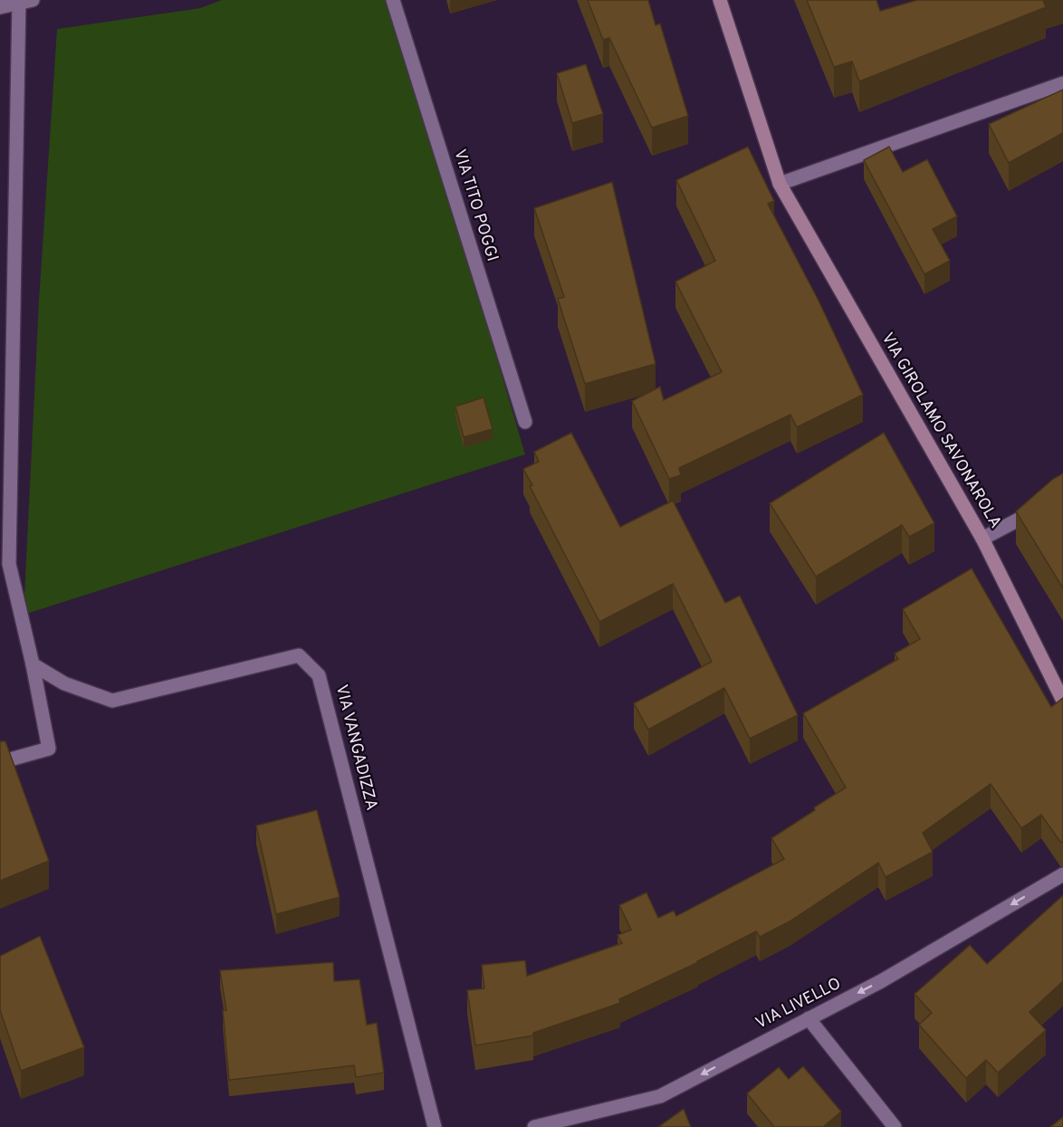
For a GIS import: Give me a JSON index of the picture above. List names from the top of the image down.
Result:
{
  "streets": {
    "street": [
      "VIA TITO POGGI",
      "VIA GIROLAMO SAVONAROLA",
      "VIA VANGADIZZA",
      "VIA LIVELLO"
    ]
  },
  "one_way": ["VIA LIVELLO"]
}
